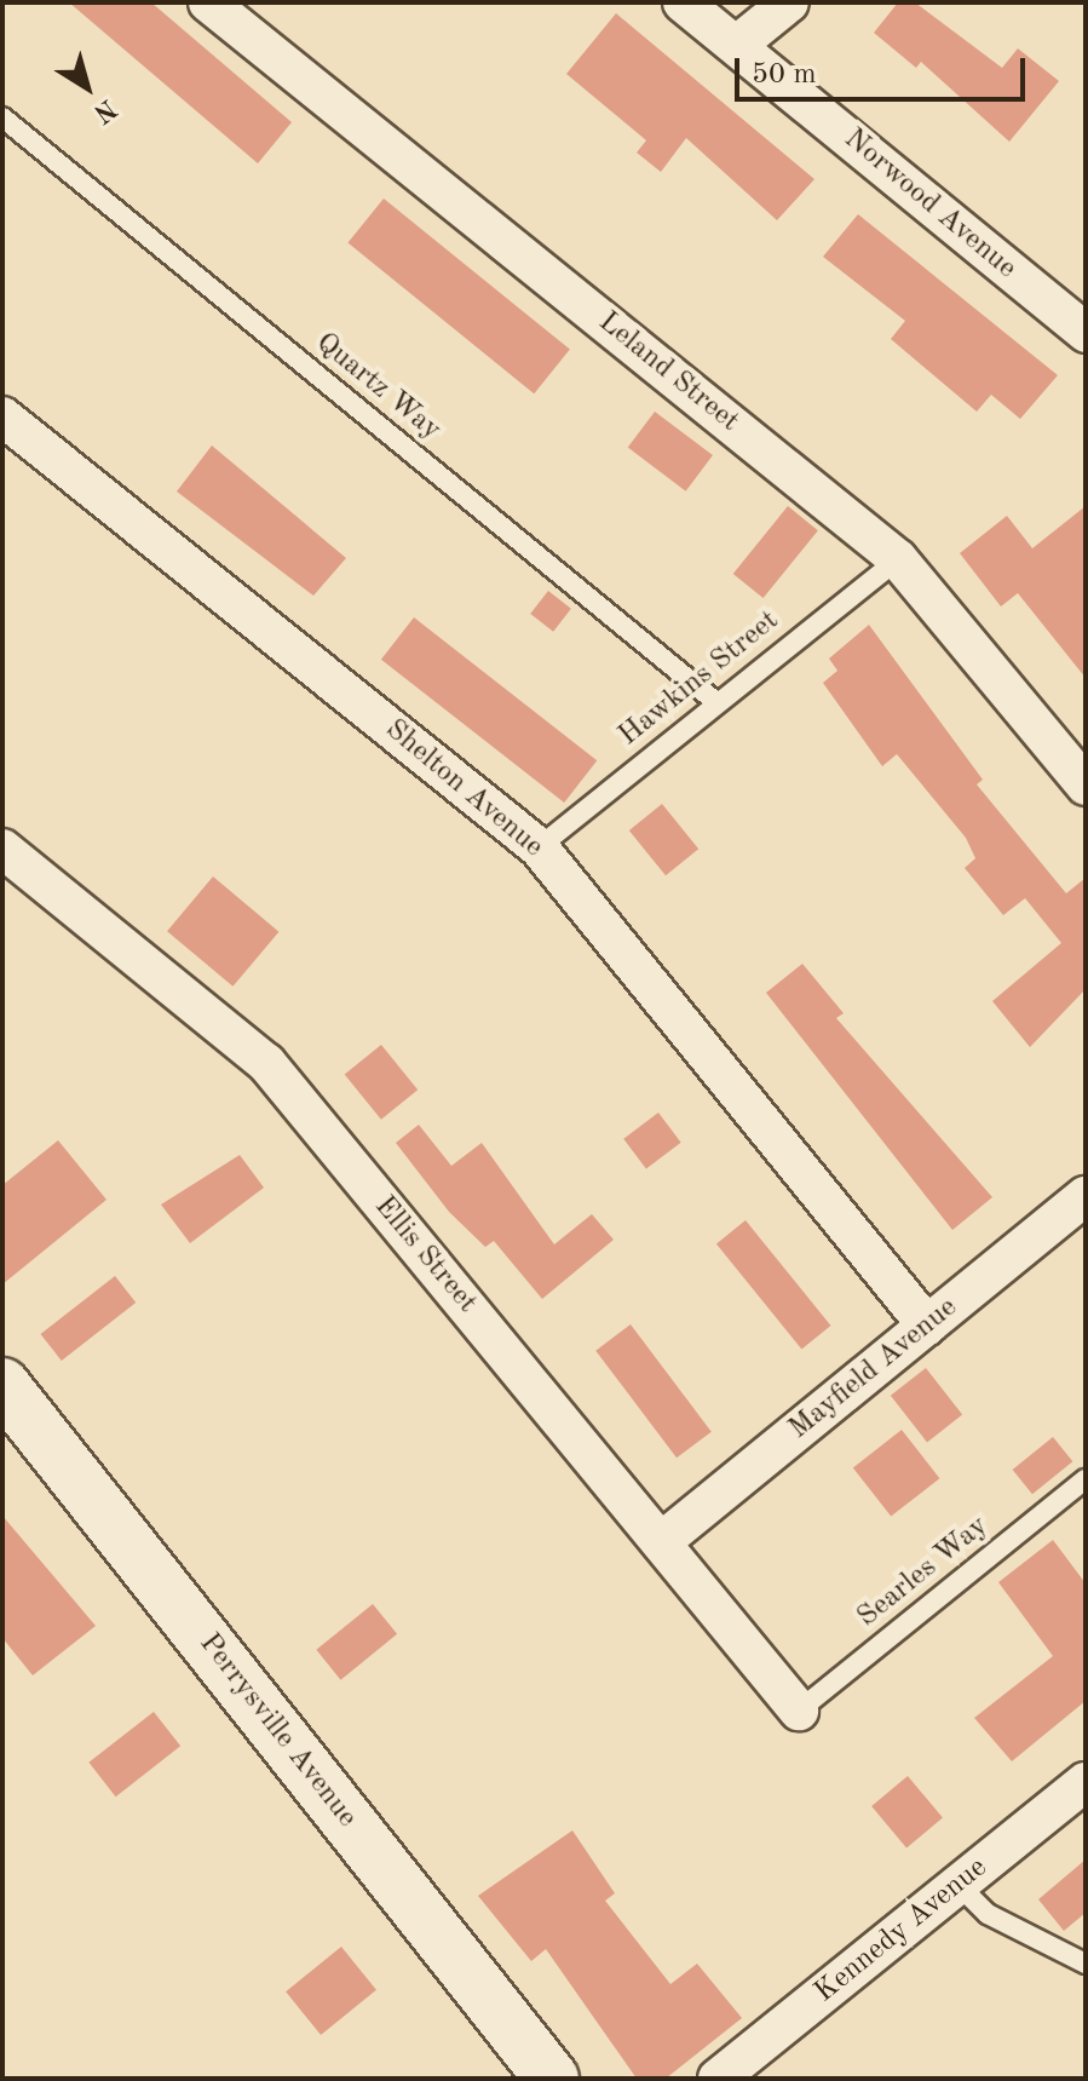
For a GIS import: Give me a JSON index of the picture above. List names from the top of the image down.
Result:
{
  "streets": {
    "main road": ["Perrysville Avenue"],
    "street": [
      "Norwood Avenue",
      "Leland Street",
      "Shelton Avenue",
      "Ellis Street",
      "Mayfield Avenue",
      "Kennedy Avenue"
    ],
    "lane": ["Quartz Way", "Hawkins Street", "Searles Way"]
  },
  "crossings": [
    ["Leland Street", "Hawkins Street"],
    ["Quartz Way", "Hawkins Street"],
    ["Hawkins Street", "Shelton Avenue"],
    ["Shelton Avenue", "Mayfield Avenue"],
    ["Ellis Street", "Mayfield Avenue"],
    ["Ellis Street", "Searles Way"]
  ],
  "scale_bar": "50 m",
  "north": "bottom right"
}
